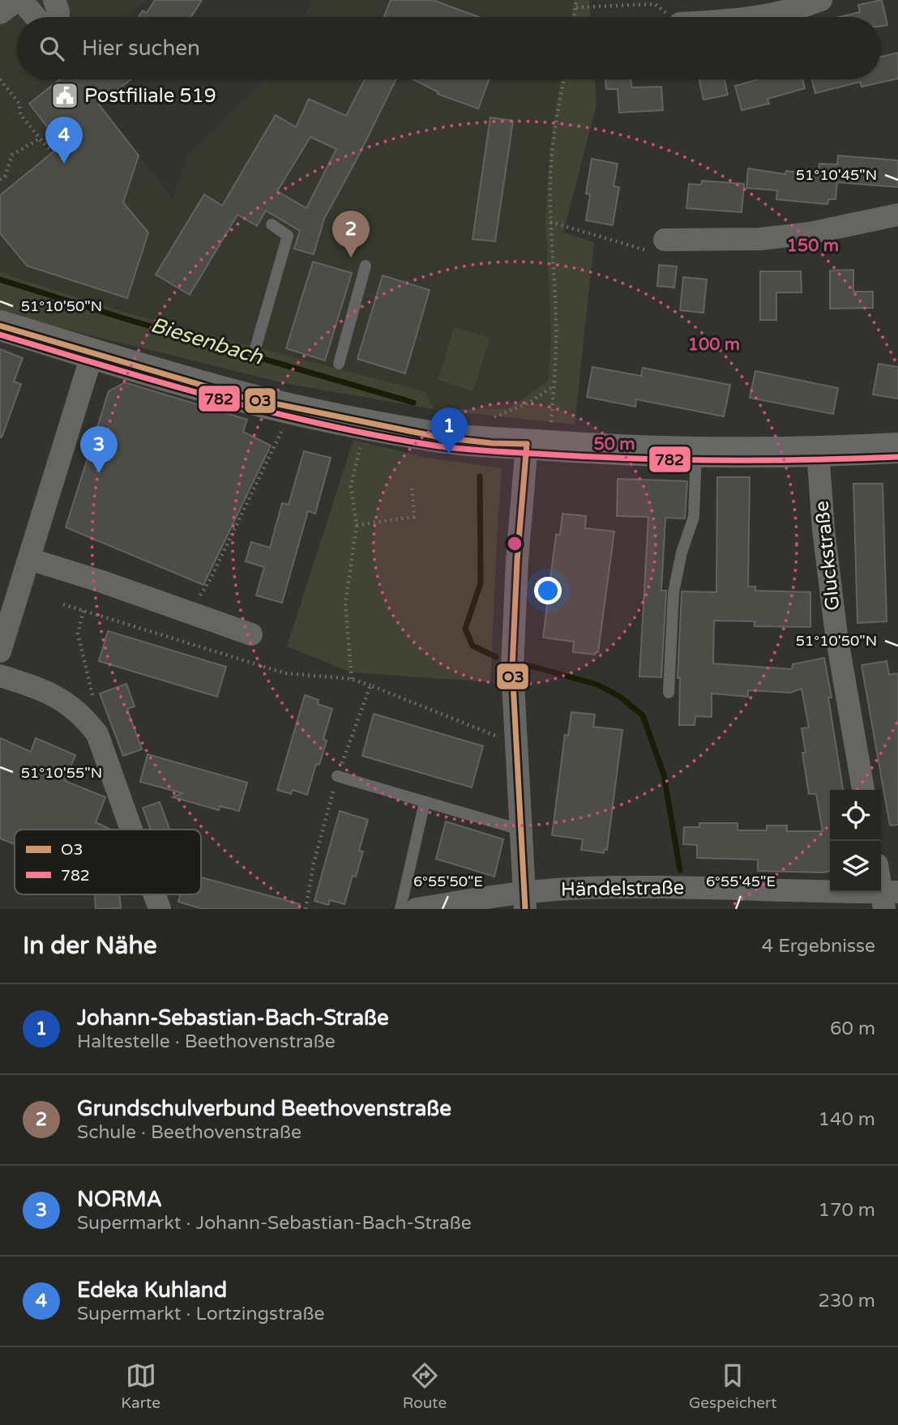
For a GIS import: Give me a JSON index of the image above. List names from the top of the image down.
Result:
{
  "streets": {
    "street": ["Gluckstraße", "Händelstraße"]
  },
  "water": ["Biesenbach"],
  "places": {
    "public building": ["Postfiliale 519"]
  },
  "lines": ["transit line O3", "transit line 782"],
  "legend": ["O3", "782"],
  "page": {
    "search": "Hier suchen",
    "pins": [
      "4",
      "2",
      "1",
      "3"
    ],
    "heading": ["In der Nähe", "4 Ergebnisse"],
    "list": [
      {
        "mark": "1",
        "name": "Johann-Sebastian-Bach-Straße",
        "note": "Haltestelle · Beethovenstraße",
        "value": "60 m"
      },
      {
        "mark": "2",
        "name": "Grundschulverbund Beethovenstraße",
        "note": "Schule · Beethovenstraße",
        "value": "140 m"
      },
      {
        "mark": "3",
        "name": "NORMA",
        "note": "Supermarkt · Johann-Sebastian-Bach-Straße",
        "value": "170 m"
      },
      {
        "mark": "4",
        "name": "Edeka Kuhland",
        "note": "Supermarkt · Lortzingstraße",
        "value": "230 m"
      }
    ],
    "nav": ["Karte", "Route", "Gespeichert"]
  },
  "coordinates": [
    "51°10'45\"N",
    "51°10'50\"N",
    "51°10'55\"N",
    "6°55'50\"E",
    "6°55'45\"E"
  ],
  "rings": ["150 m", "100 m", "50 m"]
}
